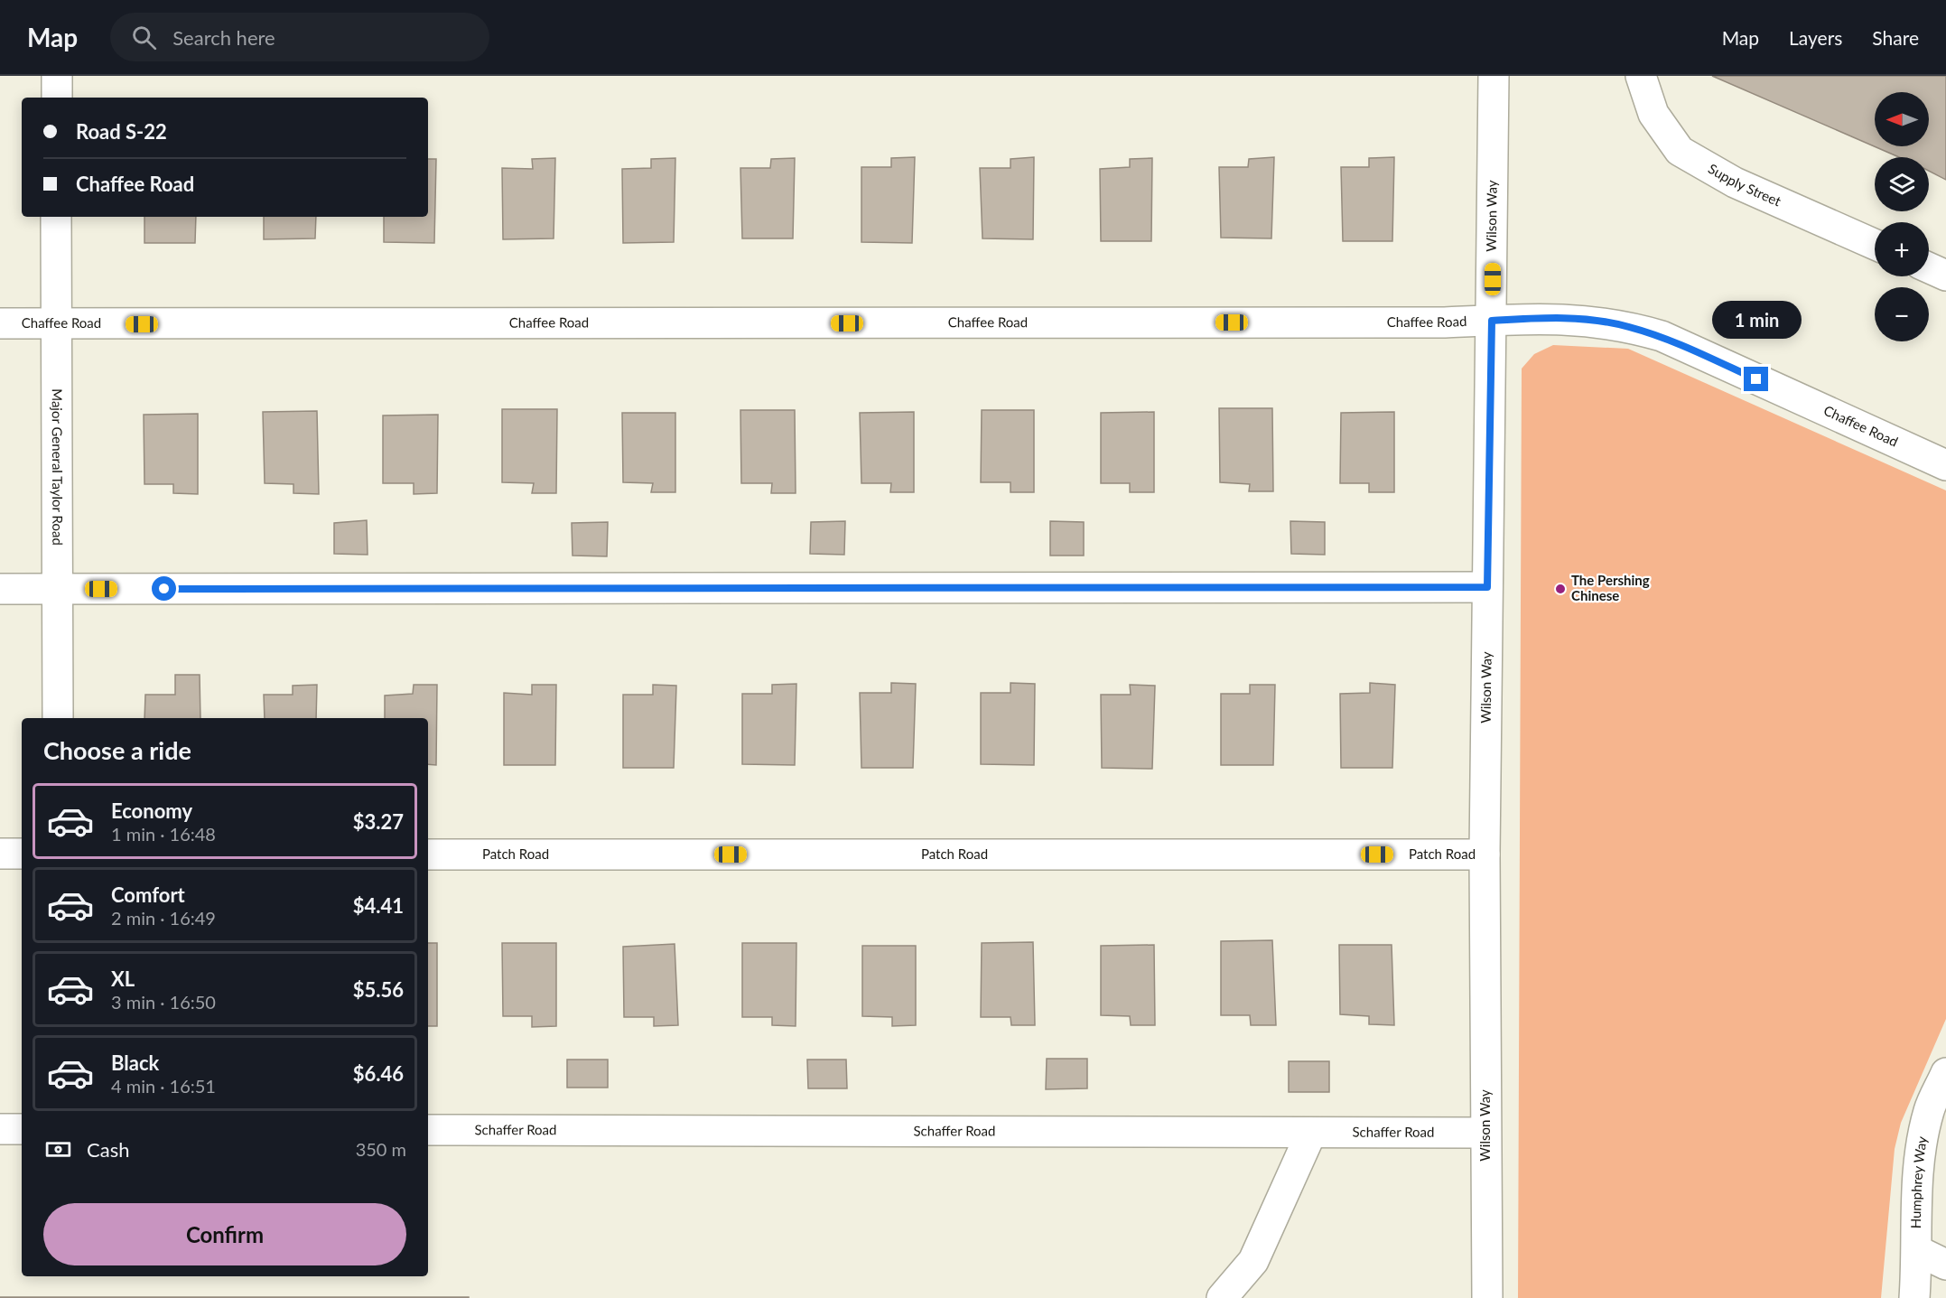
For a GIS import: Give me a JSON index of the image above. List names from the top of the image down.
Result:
{
  "streets": {
    "street": [
      "Supply Street",
      "Wilson Way",
      "Chaffee Road",
      "Major General Taylor Road",
      "Patch Road",
      "Schaffer Road",
      "Humphrey Way"
    ]
  },
  "crossings": [
    ["Wilson Way", "Chaffee Road"],
    ["Wilson Way", "Patch Road"],
    ["Wilson Way", "Schaffer Road"],
    ["Chaffee Road", "Major General Taylor Road"]
  ],
  "places": ["The Pershing Chinese"],
  "north": "left",
  "page": {
    "header": "Map",
    "search": "Search here",
    "nav": ["Map", "Layers", "Share"],
    "map_buttons": ["+", "−"],
    "banner": ["Road S-22", "Chaffee Road"],
    "bubble": "1 min",
    "heading": "Choose a ride",
    "list": [
      {
        "name": "Economy",
        "note": "1 min · 16:48",
        "value": "$3.27"
      },
      {
        "name": "Comfort",
        "note": "2 min · 16:49",
        "value": "$4.41"
      },
      {
        "name": "XL",
        "note": "3 min · 16:50",
        "value": "$5.56"
      },
      {
        "name": "Black",
        "note": "4 min · 16:51",
        "value": "$6.46"
      }
    ],
    "pay": ["Cash", "350 m"],
    "buttons": "Confirm"
  }
}
